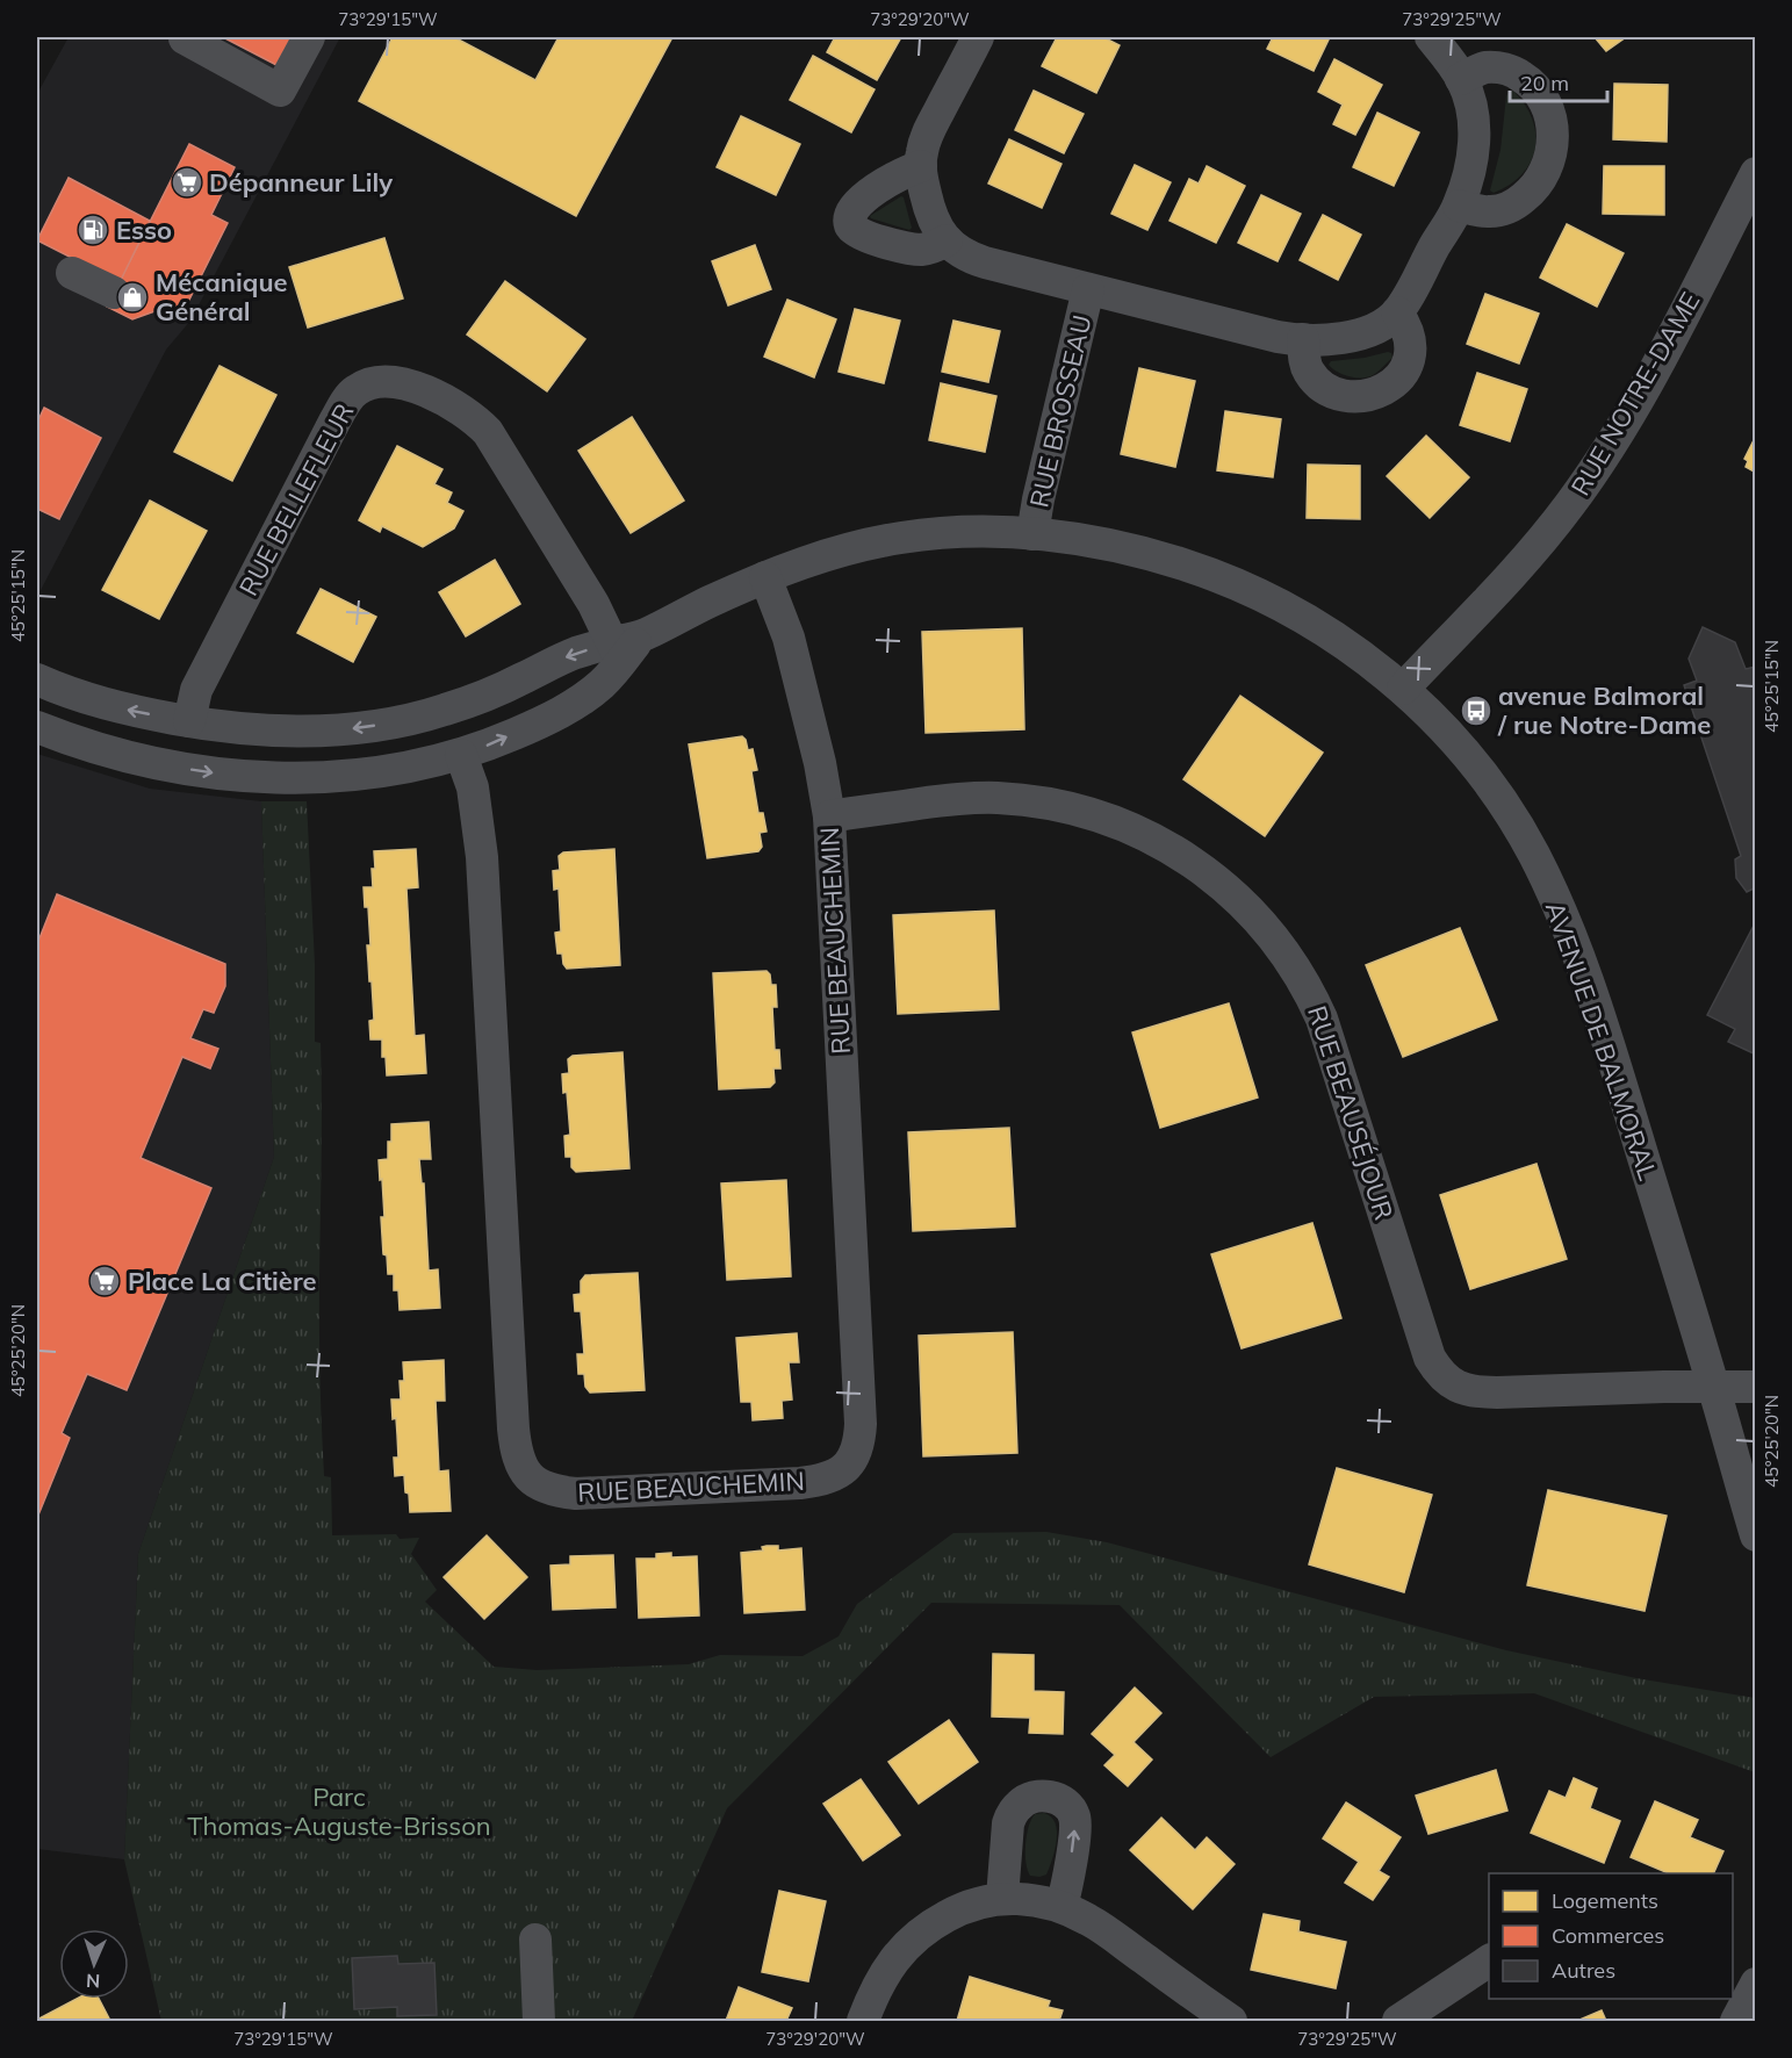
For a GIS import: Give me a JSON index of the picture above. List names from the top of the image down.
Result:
{
  "streets": {
    "street": [
      "RUE NOTRE-DAME",
      "RUE BROSSEAU",
      "RUE BELLEFLEUR",
      "RUE BEAUCHEMIN",
      "AVENUE DE BALMORAL",
      "RUE BEAUSÉJOUR"
    ]
  },
  "crossings": [
    ["RUE NOTRE-DAME", "AVENUE DE BALMORAL"],
    ["RUE BROSSEAU", "AVENUE DE BALMORAL"],
    ["RUE BELLEFLEUR", "AVENUE DE BALMORAL"],
    ["RUE BEAUCHEMIN", "AVENUE DE BALMORAL"],
    ["RUE BEAUCHEMIN", "RUE BEAUSÉJOUR"],
    ["AVENUE DE BALMORAL", "RUE BEAUSÉJOUR"]
  ],
  "parks": ["Parc Thomas-Auguste-Brisson"],
  "places": {
    "supermarket": ["Dépanneur Lily", "Place La Citière"],
    "fuel station": ["Esso"],
    "shop": ["Mécanique Général"],
    "bus stop": ["avenue Balmoral / rue Notre-Dame"]
  },
  "legend": ["Logements", "Commerces", "Autres"],
  "scale_bar": "20 m",
  "north": "bottom",
  "coordinates": [
    "73°29'15\"W",
    "73°29'20\"W",
    "73°29'25\"W",
    "45°25'15\"N",
    "45°25'20\"N"
  ]
}
